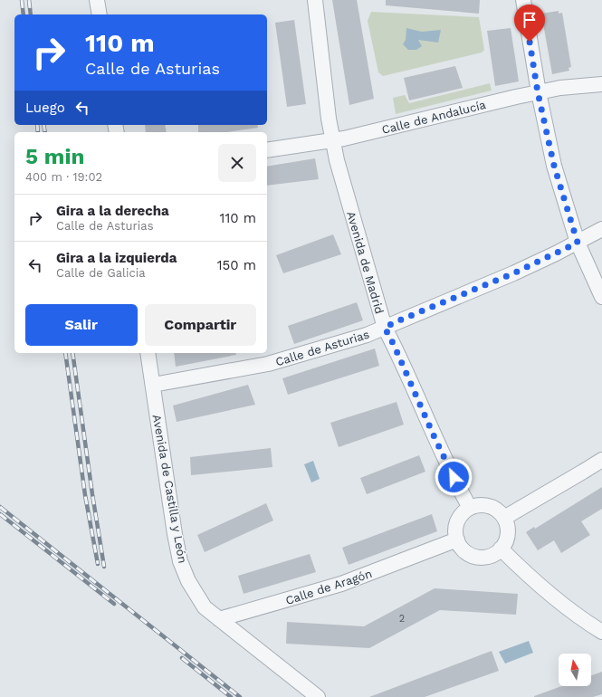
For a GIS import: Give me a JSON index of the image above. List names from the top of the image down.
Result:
{
  "streets": {
    "street": [
      "Calle de Andalucía",
      "Avenida de Madrid",
      "Calle de Asturias",
      "Avenida de Castilla y León",
      "Calle de Aragón"
    ]
  },
  "crossings": [
    ["Calle de Andalucía", "Avenida de Madrid"],
    ["Avenida de Madrid", "Calle de Asturias"],
    ["Avenida de Madrid", "Calle de Aragón"],
    ["Calle de Asturias", "Avenida de Castilla y León"],
    ["Avenida de Castilla y León", "Calle de Aragón"]
  ],
  "house_numbers": ["2"],
  "north": "top",
  "page": {
    "turn": ["110 m", "Calle de Asturias"],
    "then": "Luego",
    "heading": ["5 min", "400 m · 19:02"],
    "list": [
      {
        "name": "Gira a la derecha",
        "note": "Calle de Asturias",
        "value": "110 m"
      },
      {
        "name": "Gira a la izquierda",
        "note": "Calle de Galicia",
        "value": "150 m"
      }
    ],
    "buttons": ["Salir", "Compartir"]
  }
}
